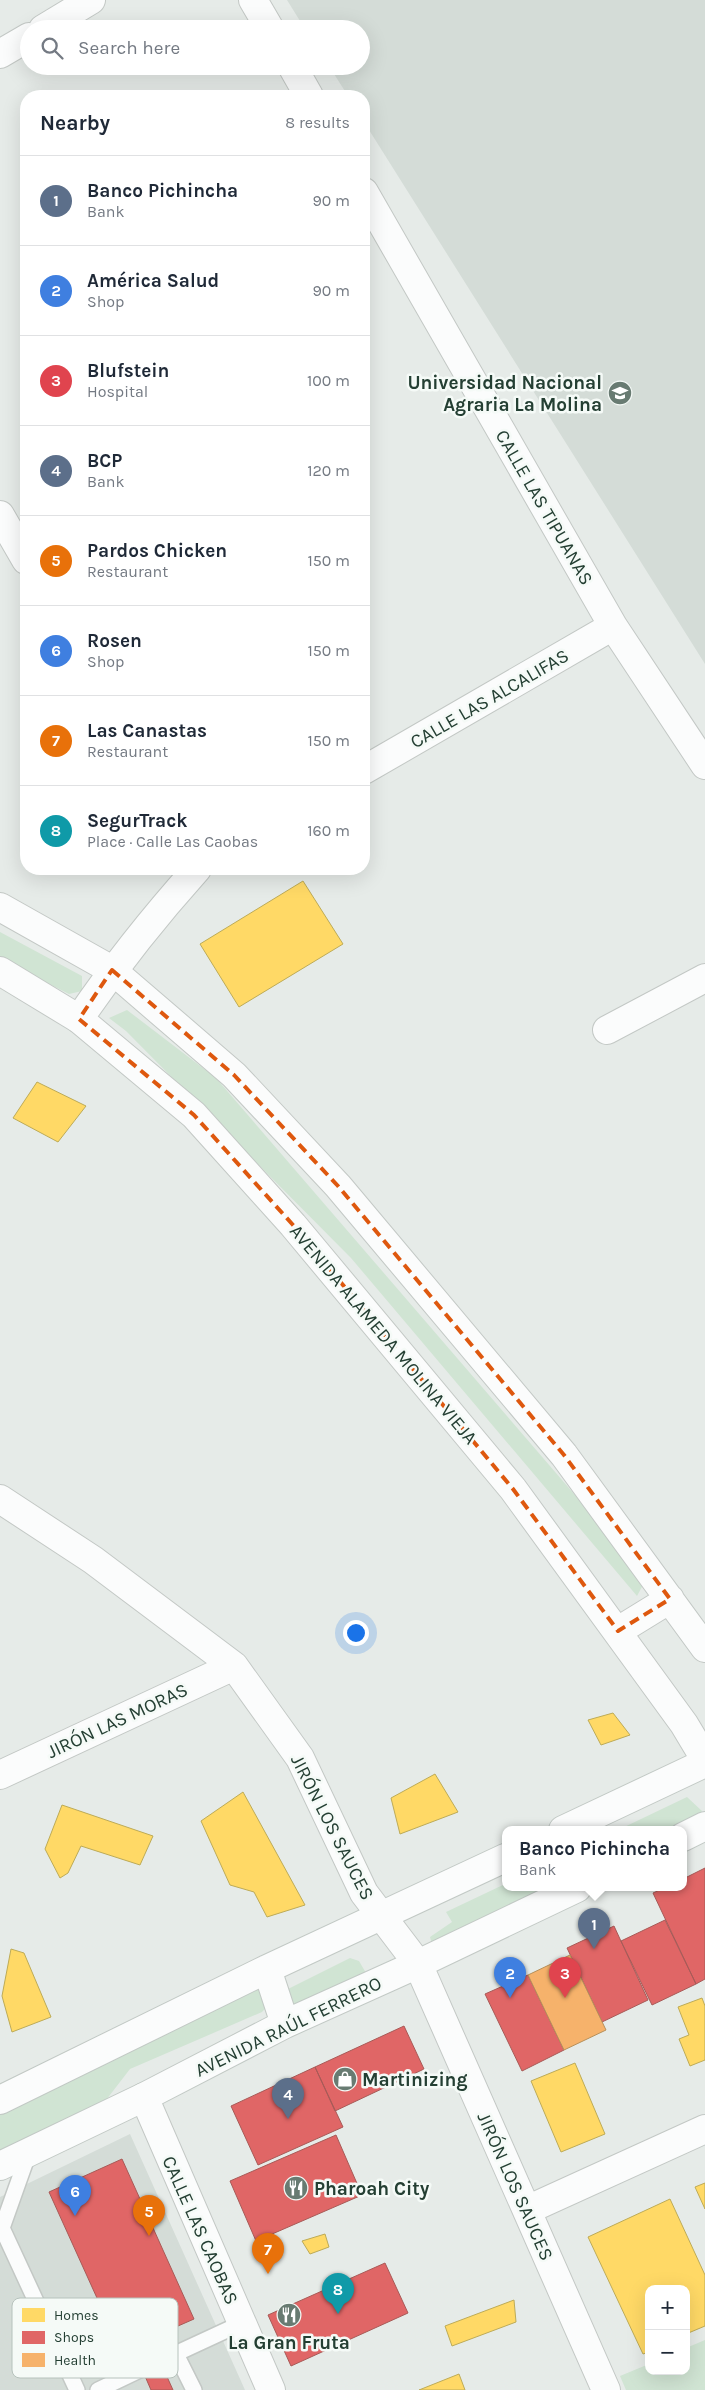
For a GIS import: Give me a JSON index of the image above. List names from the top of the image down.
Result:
{
  "streets": {
    "street": [
      "CALLE LAS TIPUANAS",
      "CALLE LAS ALCALIFAS",
      "AVENIDA ALAMEDA MOLINA VIEJA",
      "JIRÓN LAS MORAS",
      "JIRÓN LOS SAUCES",
      "AVENIDA RAÚL FERRERO",
      "CALLE LAS CAOBAS"
    ]
  },
  "crossings": [
    ["CALLE LAS TIPUANAS", "CALLE LAS ALCALIFAS"],
    ["JIRÓN LAS MORAS", "JIRÓN LOS SAUCES"],
    ["JIRÓN LOS SAUCES", "AVENIDA RAÚL FERRERO"],
    ["AVENIDA RAÚL FERRERO", "CALLE LAS CAOBAS"]
  ],
  "places": {
    "school or university": ["Universidad Nacional Agraria La Molina"],
    "shop": ["Martinizing"],
    "restaurant": ["Pharoah City", "La Gran Fruta"]
  },
  "legend": ["Homes", "Shops", "Health"],
  "page": {
    "search": "Search here",
    "heading": ["Nearby", "8 results"],
    "list": [
      {
        "mark": "1",
        "name": "Banco Pichincha",
        "note": "Bank",
        "value": "90 m"
      },
      {
        "mark": "2",
        "name": "América Salud",
        "note": "Shop",
        "value": "90 m"
      },
      {
        "mark": "3",
        "name": "Blufstein",
        "note": "Hospital",
        "value": "100 m"
      },
      {
        "mark": "4",
        "name": "BCP",
        "note": "Bank",
        "value": "120 m"
      },
      {
        "mark": "5",
        "name": "Pardos Chicken",
        "note": "Restaurant",
        "value": "150 m"
      },
      {
        "mark": "6",
        "name": "Rosen",
        "note": "Shop",
        "value": "150 m"
      },
      {
        "mark": "7",
        "name": "Las Canastas",
        "note": "Restaurant",
        "value": "150 m"
      },
      {
        "mark": "8",
        "name": "SegurTrack",
        "note": "Place · Calle Las Caobas",
        "value": "160 m"
      }
    ],
    "popup": ["Banco Pichincha", "Bank"],
    "pins": [
      "1",
      "2",
      "3",
      "4",
      "6",
      "5",
      "7",
      "8"
    ],
    "map_buttons": ["+", "−"]
  }
}
